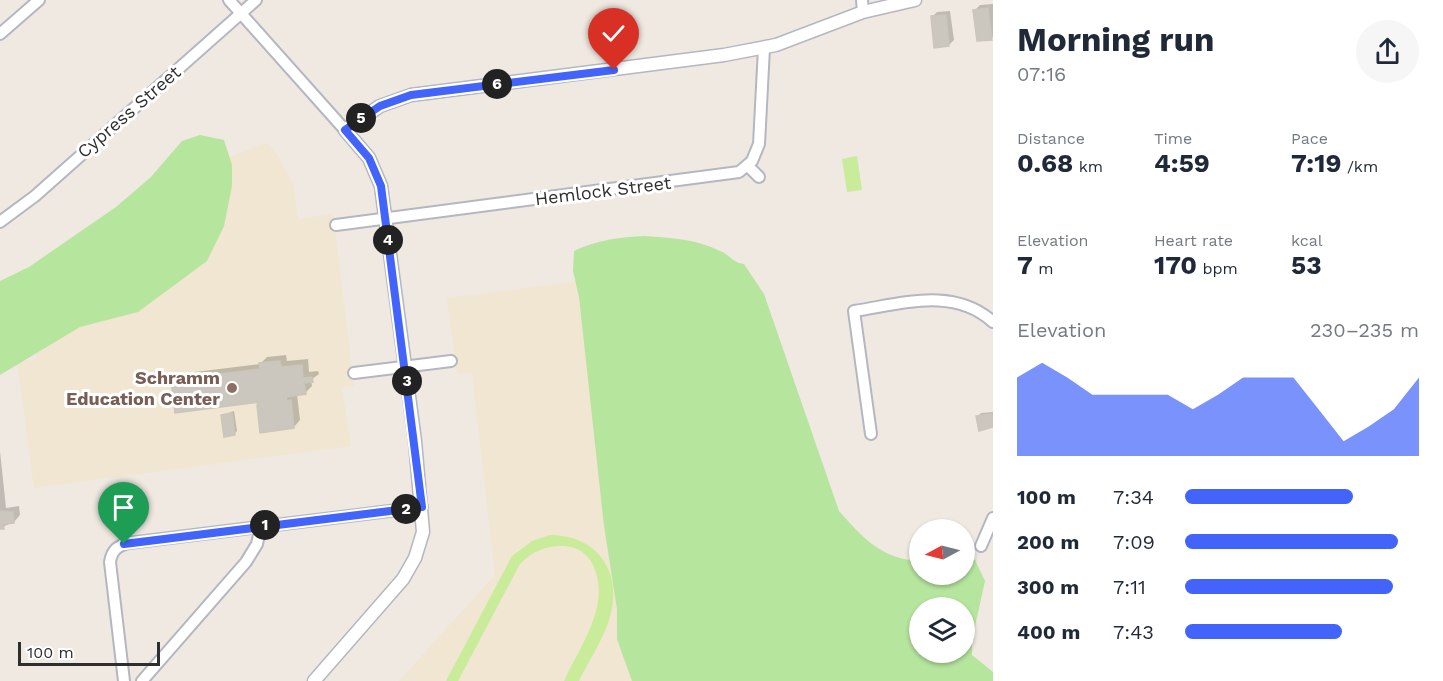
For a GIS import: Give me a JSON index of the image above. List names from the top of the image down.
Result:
{
  "streets": {
    "street": ["Cypress Street", "Hemlock Street"]
  },
  "places": ["Schramm Education Center"],
  "scale_bar": "100 m",
  "north": "left",
  "page": {
    "heading": ["Morning run", "07:16"],
    "pins": [
      "6",
      "5",
      "4",
      "3",
      "2",
      "1"
    ],
    "stats": [
      ["Distance", "0.68 km"],
      ["Time", "4:59"],
      ["Pace", "7:19 /km"],
      ["Elevation", "7 m"],
      ["Heart rate", "170 bpm"],
      ["kcal", "53"]
    ],
    "chart": ["Elevation", "230–235 m"],
    "list": [
      {
        "name": "100 m",
        "note": "7:34"
      },
      {
        "name": "200 m",
        "note": "7:09"
      },
      {
        "name": "300 m",
        "note": "7:11"
      },
      {
        "name": "400 m",
        "note": "7:43"
      }
    ],
    "scale": "100 m"
  }
}
